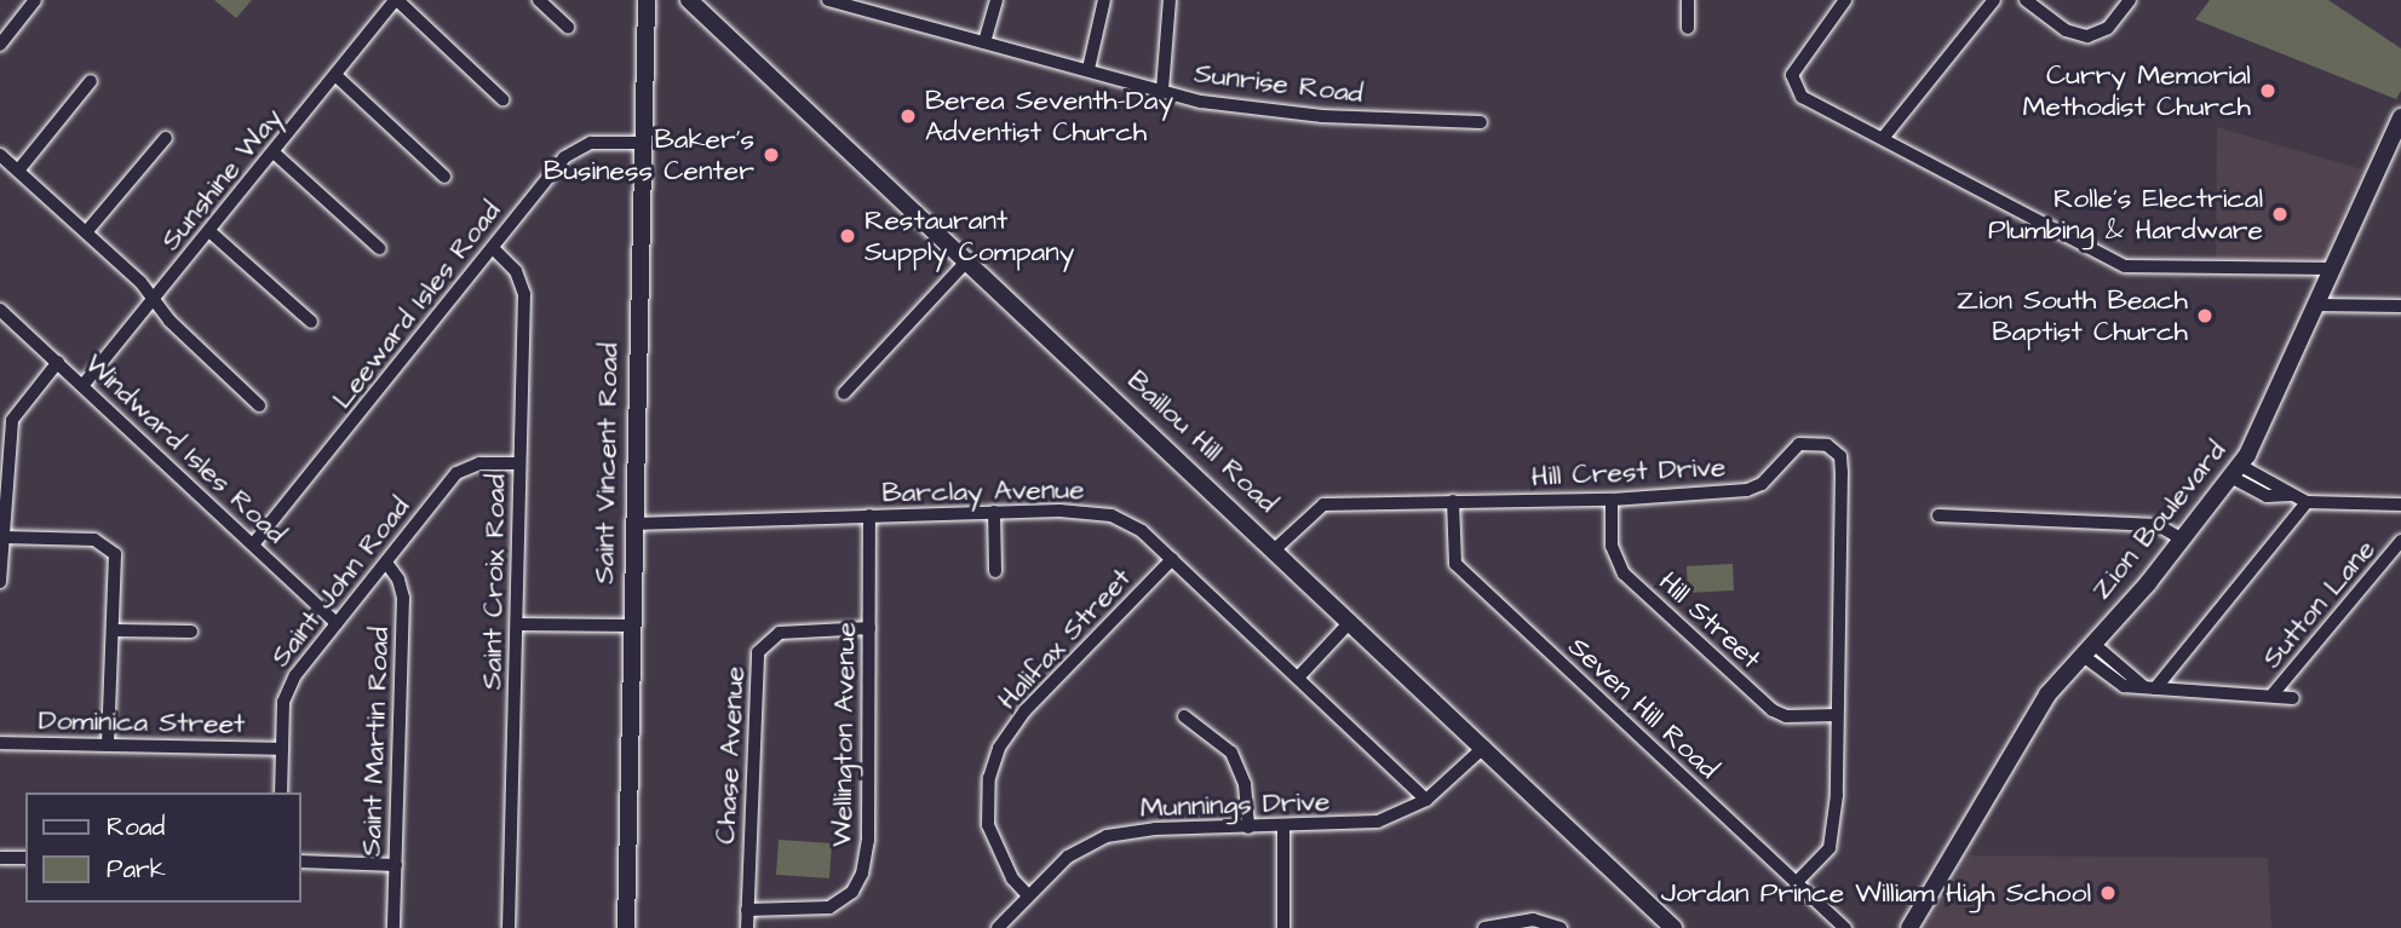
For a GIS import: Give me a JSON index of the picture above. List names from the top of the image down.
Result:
{
  "streets": {
    "main road": ["Baillou Hill Road", "Saint Vincent Road", "Zion Boulevard"],
    "street": [
      "Sunrise Road",
      "Sunshine Way",
      "Leeward Isles Road",
      "Windward Isles Road",
      "Hill Crest Drive",
      "Barclay Avenue",
      "Saint John Road",
      "Saint Croix Road",
      "Sutton Lane",
      "Hill Street",
      "Halifax Street",
      "Seven Hill Road",
      "Dominica Street",
      "Wellington Avenue",
      "Saint Martin Road",
      "Chase Avenue",
      "Munnings Drive"
    ]
  },
  "crossings": [
    ["Sunshine Way", "Windward Isles Road"],
    ["Leeward Isles Road", "Windward Isles Road"],
    ["Leeward Isles Road", "Saint Vincent Road"],
    ["Leeward Isles Road", "Saint Croix Road"],
    ["Baillou Hill Road", "Hill Crest Drive"],
    ["Baillou Hill Road", "Munnings Drive"],
    ["Windward Isles Road", "Saint John Road"],
    ["Saint Vincent Road", "Barclay Avenue"],
    ["Hill Crest Drive", "Hill Street"],
    ["Hill Crest Drive", "Seven Hill Road"],
    ["Barclay Avenue", "Halifax Street"],
    ["Barclay Avenue", "Wellington Avenue"],
    ["Barclay Avenue", "Munnings Drive"],
    ["Saint John Road", "Saint Croix Road"],
    ["Saint John Road", "Dominica Street"],
    ["Saint John Road", "Saint Martin Road"],
    ["Halifax Street", "Munnings Drive"],
    ["Wellington Avenue", "Chase Avenue"]
  ],
  "places": [
    "Curry Memorial Methodist Church",
    "Berea Seventh-Day Adventist Church",
    "Baker's Business Center",
    "Rolle's Electrical Plumbing & Hardware",
    "Restaurant Supply Company",
    "Zion South Beach Baptist Church",
    "Jordan Prince William High School"
  ],
  "legend": ["Road", "Park"]
}
